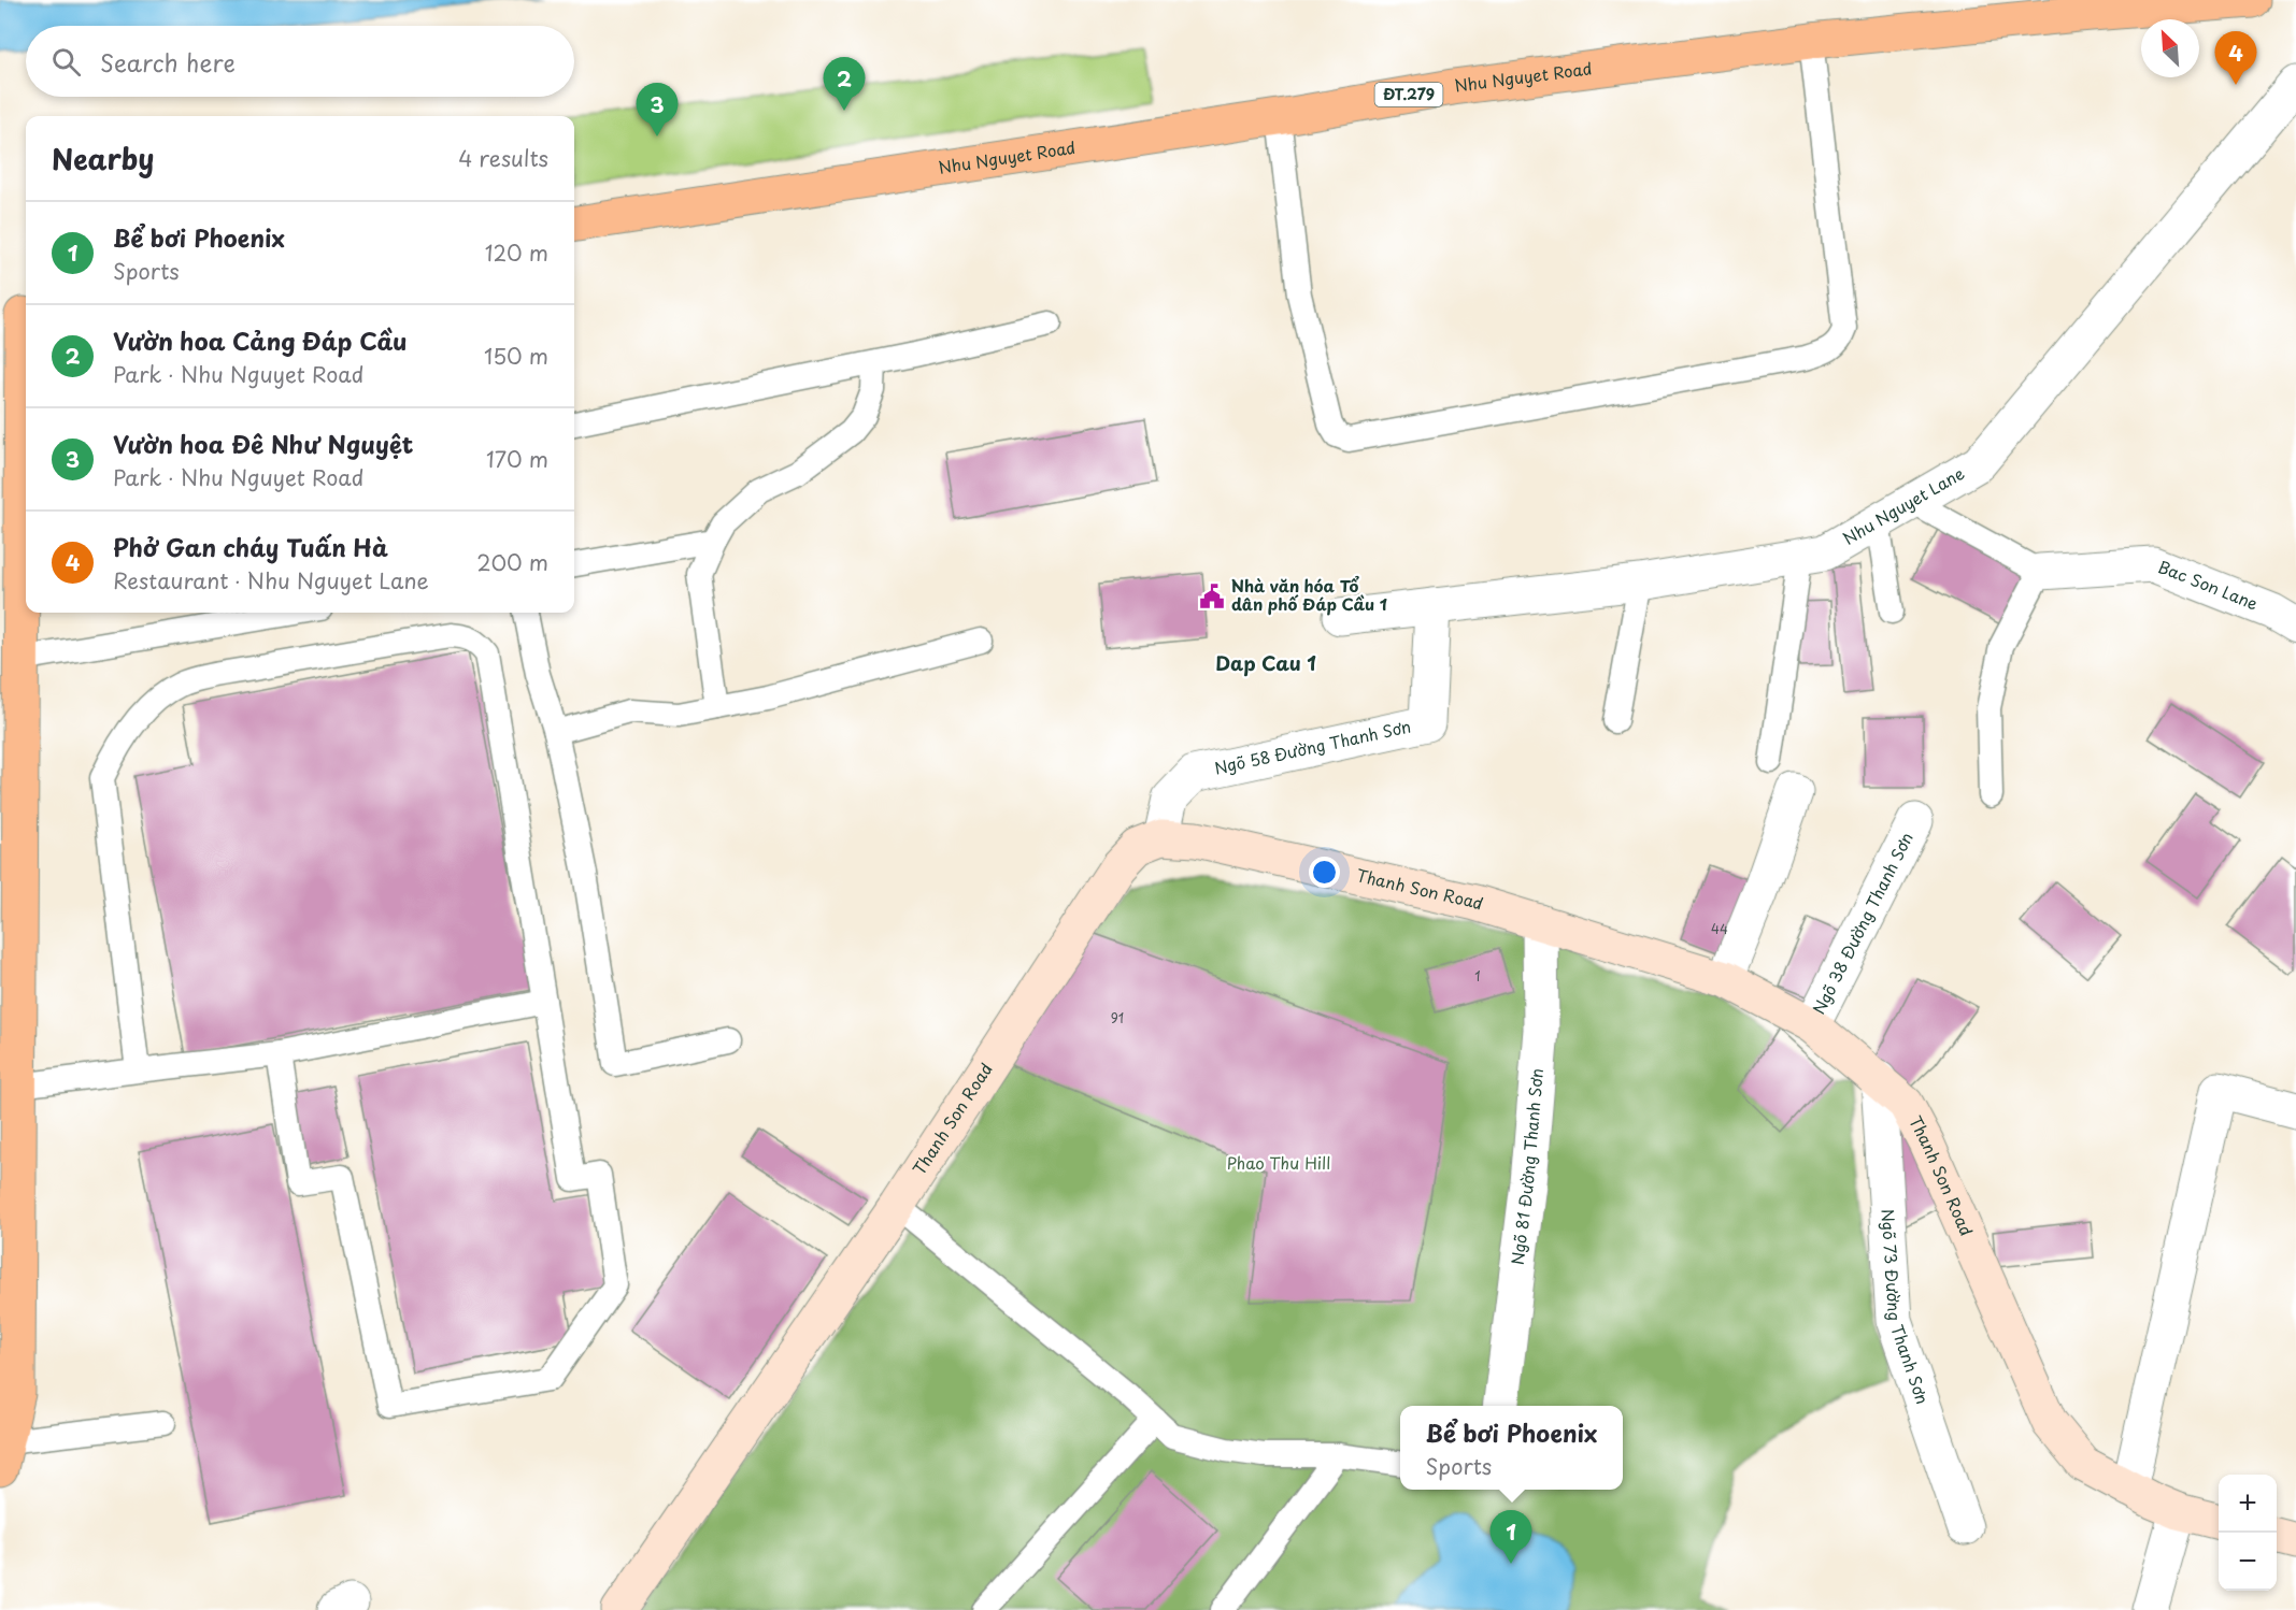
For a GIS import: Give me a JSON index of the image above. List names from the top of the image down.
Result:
{
  "streets": {
    "main road": ["Nhu Nguyet Road", "ĐT.279"],
    "street": [
      "Nhu Nguyet Lane",
      "Bac Son Lane",
      "Ngõ 58 Đường Thanh Sơn",
      "Thanh Son Road",
      "Ngõ 38 Đường Thanh Sơn",
      "Ngõ 81 Đường Thanh Sơn",
      "Ngõ 73 Đường Thanh Sơn"
    ]
  },
  "crossings": [
    ["Nhu Nguyet Lane", "Ngõ 58 Đường Thanh Sơn"],
    ["Ngõ 58 Đường Thanh Sơn", "Thanh Son Road"],
    ["Thanh Son Road", "Ngõ 38 Đường Thanh Sơn"],
    ["Thanh Son Road", "Ngõ 81 Đường Thanh Sơn"],
    ["Thanh Son Road", "Ngõ 73 Đường Thanh Sơn"]
  ],
  "districts": ["Dap Cau 1"],
  "parks": ["Phao Thu Hill"],
  "places": {
    "public building": ["Nhà văn hóa Tổ dân phố Đáp Cầu 1"]
  },
  "house_numbers": ["44", "1", "91"],
  "north": "top left",
  "page": {
    "search": "Search here",
    "pins": [
      "4",
      "2",
      "3",
      "1"
    ],
    "heading": ["Nearby", "4 results"],
    "list": [
      {
        "mark": "1",
        "name": "Bể bơi Phoenix",
        "note": "Sports",
        "value": "120 m"
      },
      {
        "mark": "2",
        "name": "Vườn hoa Cảng Đáp Cầu",
        "note": "Park · Nhu Nguyet Road",
        "value": "150 m"
      },
      {
        "mark": "3",
        "name": "Vườn hoa Đê Như Nguyệt",
        "note": "Park · Nhu Nguyet Road",
        "value": "170 m"
      },
      {
        "mark": "4",
        "name": "Phở Gan cháy Tuấn Hà",
        "note": "Restaurant · Nhu Nguyet Lane",
        "value": "200 m"
      }
    ],
    "popup": ["Bể bơi Phoenix", "Sports"],
    "map_buttons": ["+", "−"]
  }
}
